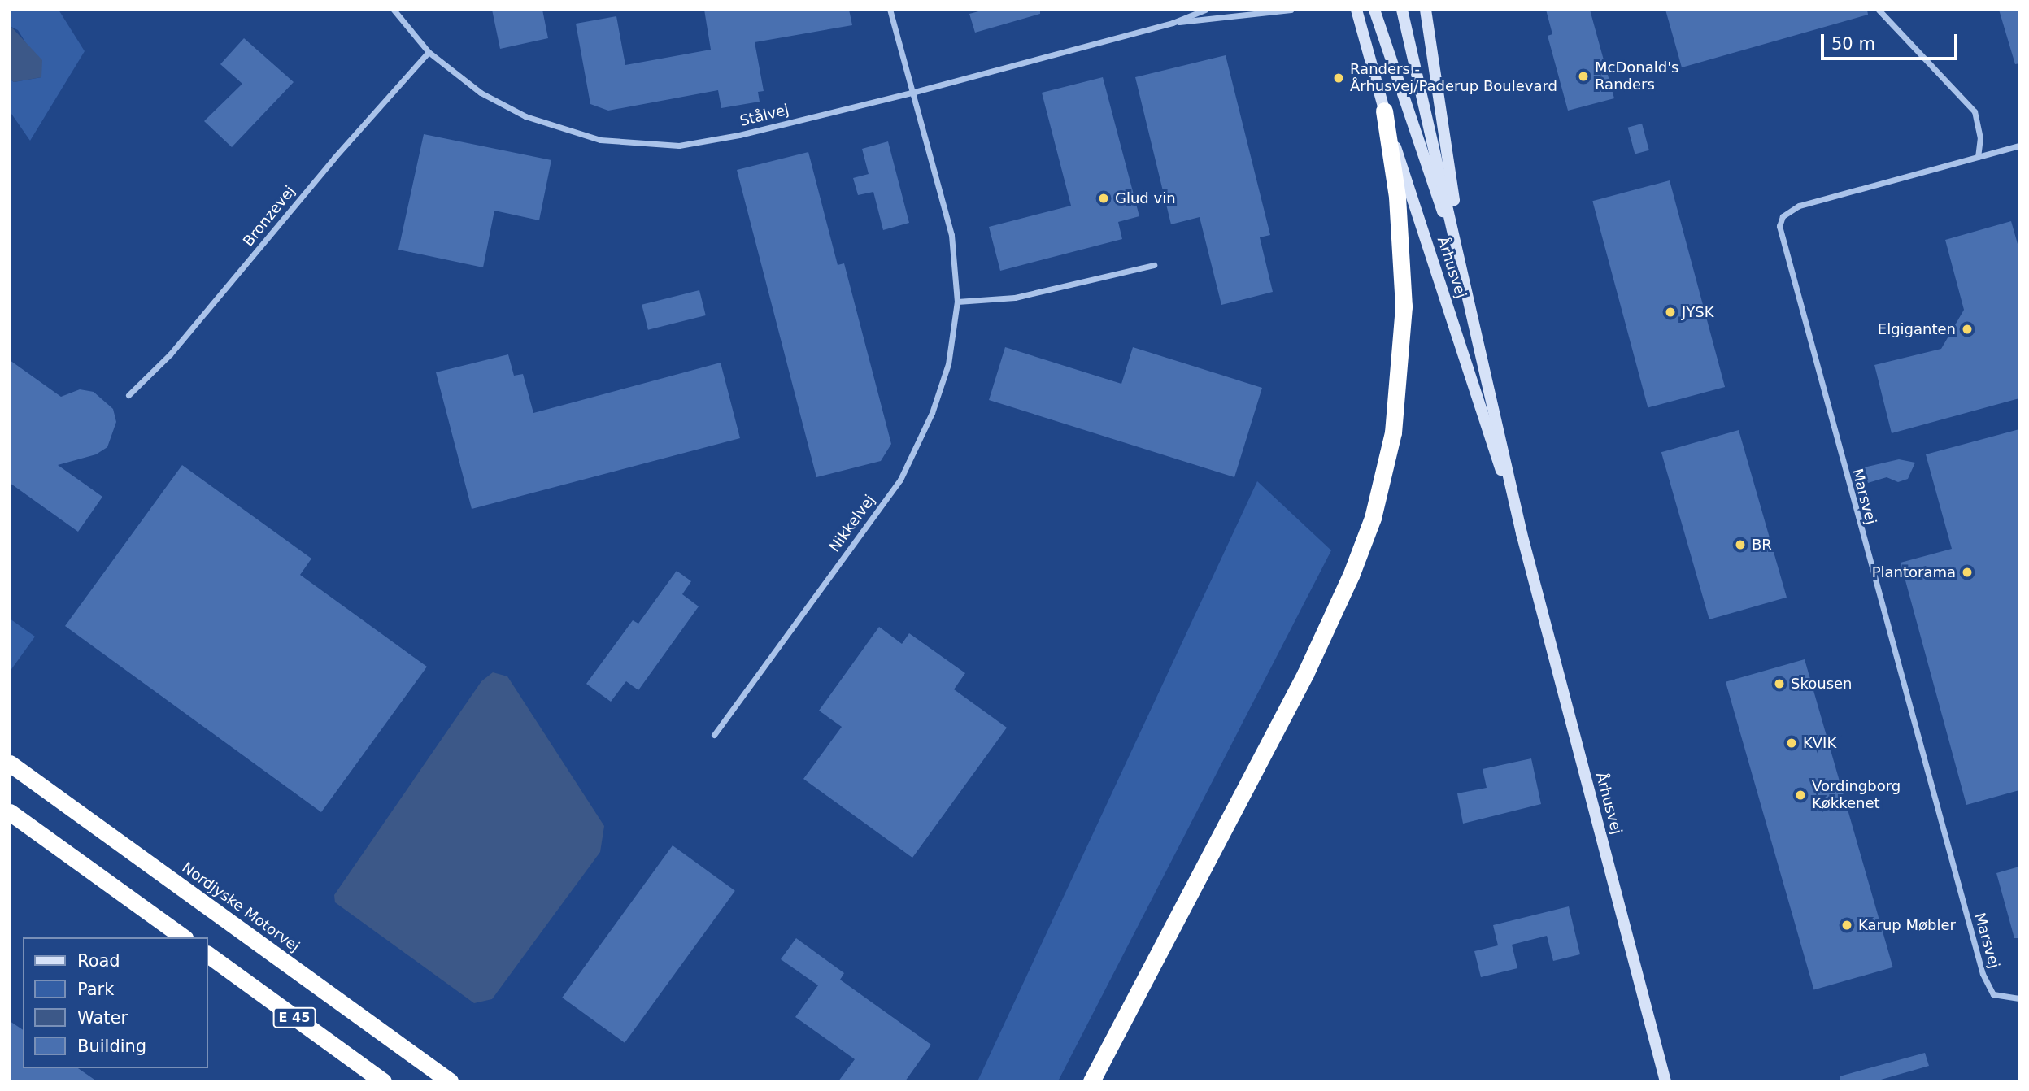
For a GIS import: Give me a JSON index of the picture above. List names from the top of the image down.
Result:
{
  "streets": {
    "highway": ["Nordjyske Motorvej", "E 45"],
    "main road": ["Århusvej"],
    "street": [
      "Stålvej",
      "Bronzevej",
      "Marsvej",
      "Nikkelvej"
    ]
  },
  "crossings": [
    ["Stålvej", "Bronzevej"],
    ["Stålvej", "Nikkelvej"]
  ],
  "places": [
    "McDonald's Randers",
    "Randers - Århusvej/Paderup Boulevard",
    "Glud vin",
    "JYSK",
    "Elgiganten",
    "BR",
    "Plantorama",
    "Skousen",
    "KVIK",
    "Vordingborg Køkkenet",
    "Karup Møbler"
  ],
  "legend": [
    "Road",
    "Park",
    "Water",
    "Building"
  ],
  "scale_bar": "50 m"
}
